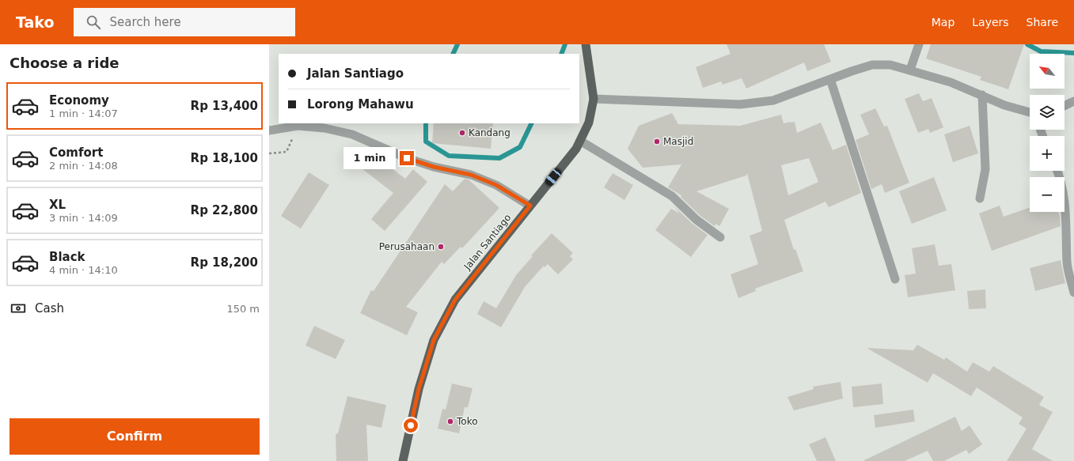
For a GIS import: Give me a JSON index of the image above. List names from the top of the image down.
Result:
{
  "streets": {
    "highway": ["Jalan Santiago"]
  },
  "places": [
    "Kandang",
    "Masjid",
    "Perusahaan",
    "Toko"
  ],
  "north": "top left",
  "page": {
    "header": "Tako",
    "search": "Search here",
    "nav": ["Map", "Layers", "Share"],
    "heading": "Choose a ride",
    "map_buttons": ["+", "−"],
    "banner": ["Jalan Santiago", "Lorong Mahawu"],
    "list": [
      {
        "name": "Economy",
        "note": "1 min · 14:07",
        "value": "Rp 13,400"
      },
      {
        "name": "Comfort",
        "note": "2 min · 14:08",
        "value": "Rp 18,100"
      },
      {
        "name": "XL",
        "note": "3 min · 14:09",
        "value": "Rp 22,800"
      },
      {
        "name": "Black",
        "note": "4 min · 14:10",
        "value": "Rp 18,200"
      }
    ],
    "bubble": "1 min",
    "pay": ["Cash", "150 m"],
    "buttons": "Confirm"
  }
}
